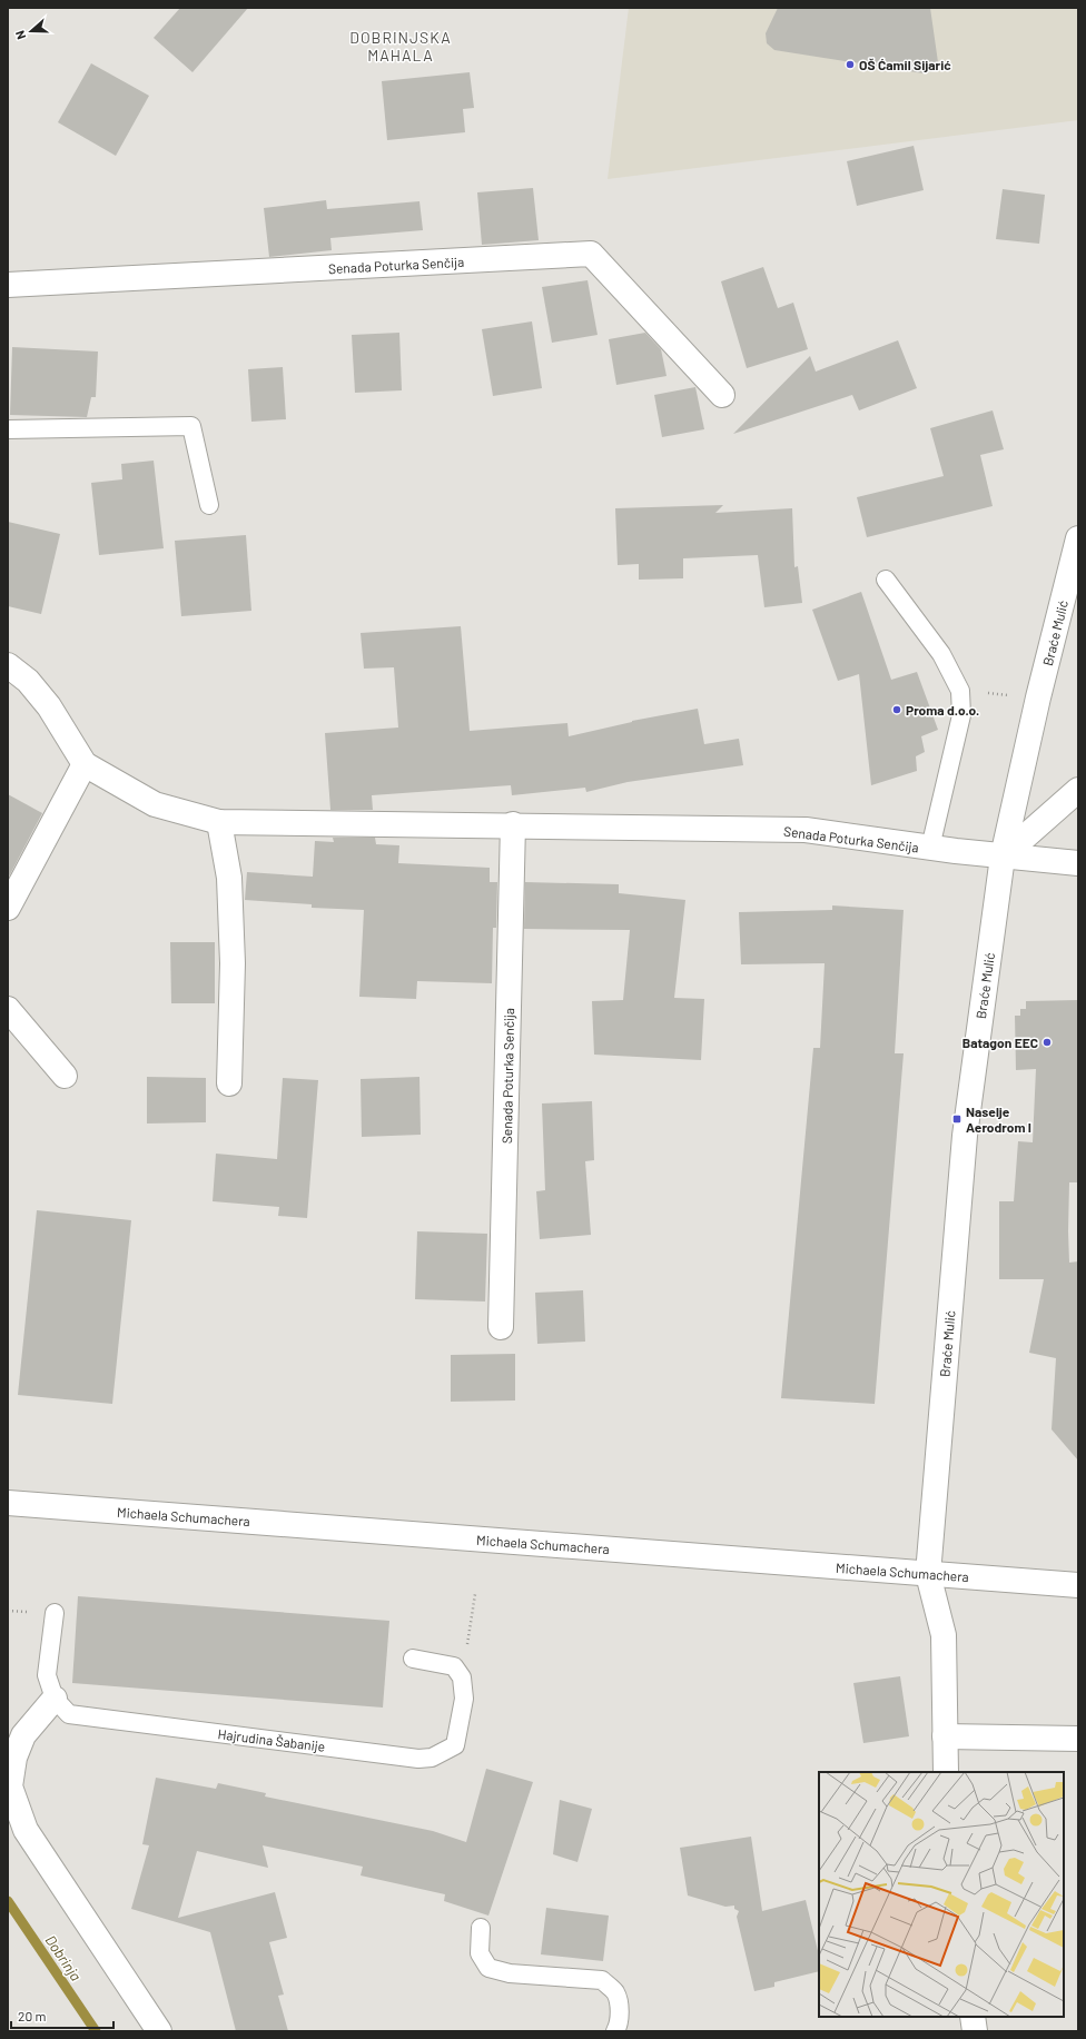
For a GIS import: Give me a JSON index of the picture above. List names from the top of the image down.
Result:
{
  "streets": {
    "street": ["Senada Poturka Senčija", "Braće Mulić", "Michaela Schumachera"],
    "lane": ["Hajrudina Šabanije"]
  },
  "crossings": [
    ["Senada Poturka Senčija", "Braće Mulić"],
    ["Braće Mulić", "Michaela Schumachera"]
  ],
  "districts": ["DOBRINJSKA MAHALA"],
  "water": ["Dobrinja"],
  "places": {
    "other": ["OŠ Ćamil Sijarić", "Proma d.o.o.", "Batagon EEC"],
    "transit": ["Naselje Aerodrom I"]
  },
  "scale_bar": "20 m",
  "north": "left"
}
